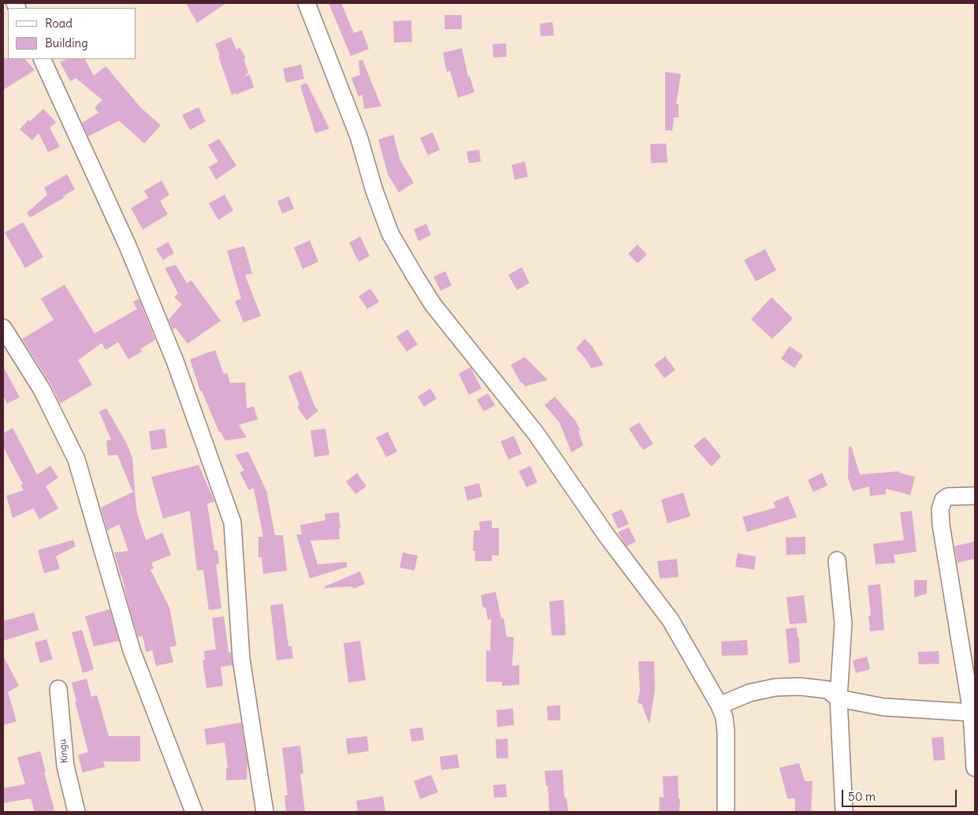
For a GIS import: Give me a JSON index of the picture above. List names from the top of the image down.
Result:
{
  "streets": {
    "street": ["Kingu"]
  },
  "legend": ["Road", "Building"],
  "scale_bar": "50 m"
}
